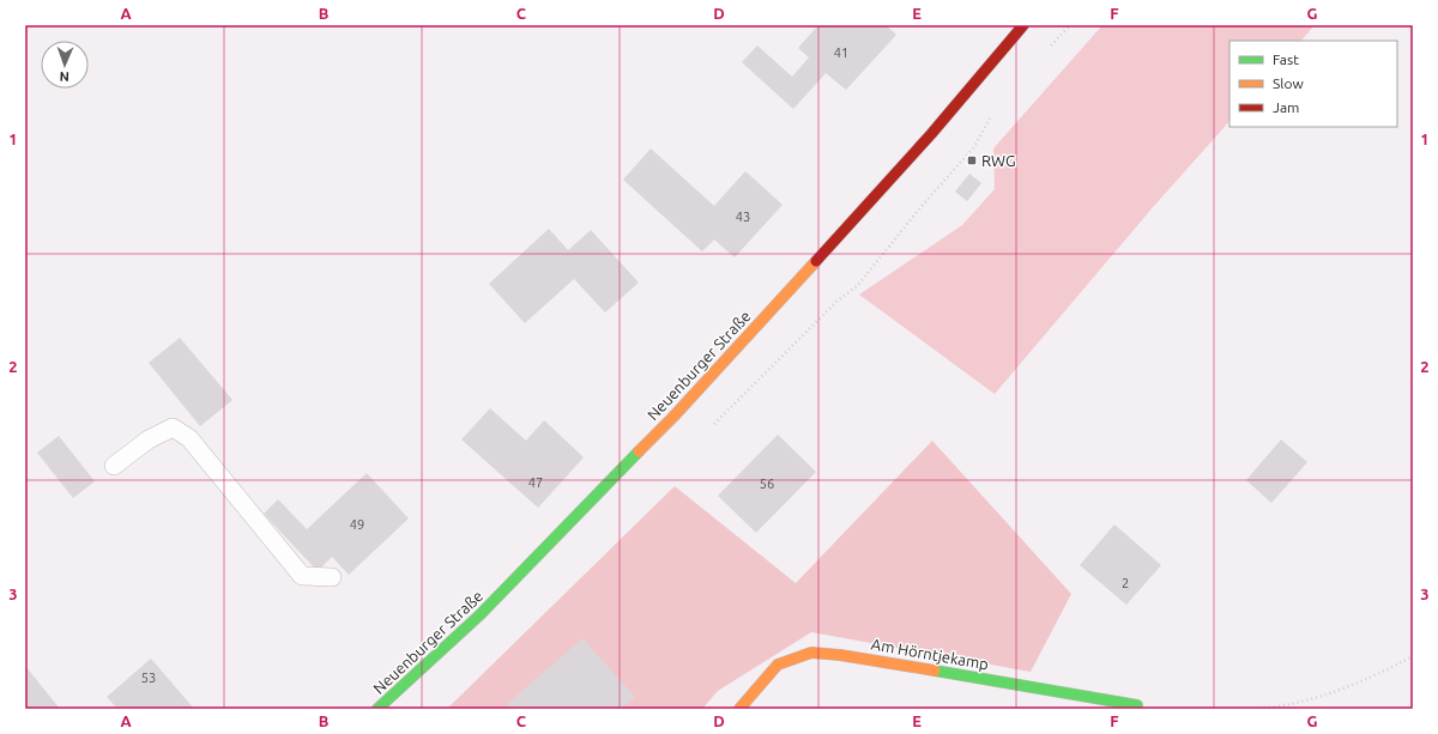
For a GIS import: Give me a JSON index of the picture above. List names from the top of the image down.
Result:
{
  "streets": {
    "main road": ["Neuenburger Straße", "Am Hörntjekamp"]
  },
  "places": {
    "transit": ["RWG"]
  },
  "house_numbers": [
    "41",
    "43",
    "47",
    "56",
    "49",
    "2",
    "53"
  ],
  "legend": ["Fast", "Slow", "Jam"],
  "north": "bottom",
  "grid": {
    "columns": [
      "A",
      "B",
      "C",
      "D",
      "E",
      "F",
      "G"
    ],
    "rows": ["1", "2", "3"]
  }
}
